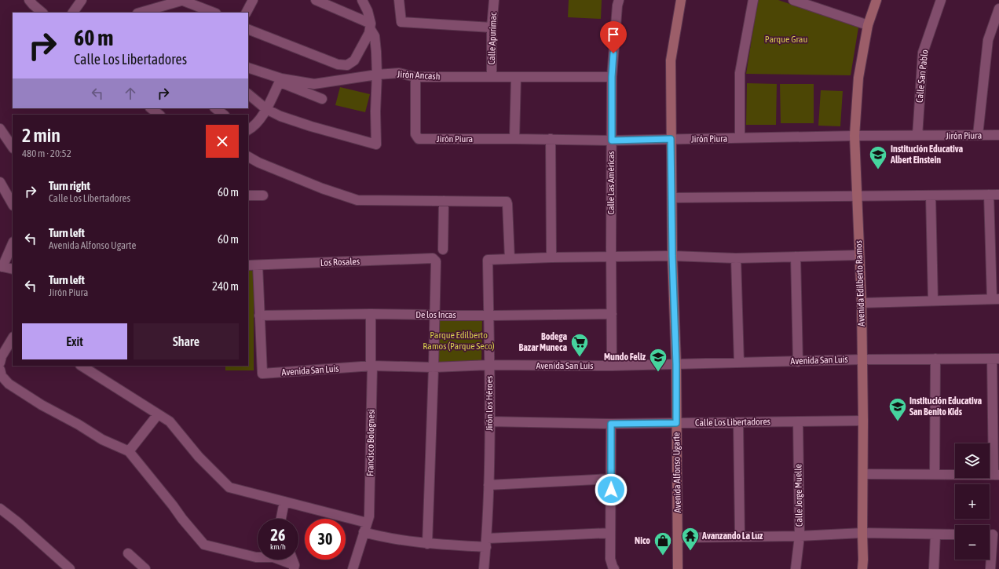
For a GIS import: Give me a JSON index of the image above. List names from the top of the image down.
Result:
{
  "streets": {
    "street": [
      "Calle Apurimac",
      "Jirón Ancash",
      "Calle San Pablo",
      "Jirón Piura",
      "Calle Las Américas",
      "Los Rosales",
      "Avenida Edilberto Ramos",
      "De los Incas",
      "Avenida San Luis",
      "Jirón Los Héroes",
      "Calle Los Libertadores",
      "Francisco Bolognesi",
      "Avenida Alfonso Ugarte",
      "Calle Jorge Muelle"
    ]
  },
  "crossings": [
    ["Calle Apurimac", "Jirón Ancash"],
    ["Jirón Ancash", "Jirón Piura"],
    ["Jirón Ancash", "Calle Las Américas"],
    ["Calle San Pablo", "Jirón Piura"],
    ["Jirón Piura", "Calle Las Américas"],
    ["Jirón Piura", "Avenida Edilberto Ramos"],
    ["Jirón Piura", "Avenida Alfonso Ugarte"],
    ["Calle Las Américas", "De los Incas"],
    ["Calle Las Américas", "Avenida San Luis"],
    ["Los Rosales", "De los Incas"],
    ["Avenida Edilberto Ramos", "Avenida San Luis"],
    ["Avenida Edilberto Ramos", "Calle Los Libertadores"],
    ["De los Incas", "Avenida San Luis"],
    ["De los Incas", "Jirón Los Héroes"],
    ["De los Incas", "Francisco Bolognesi"],
    ["Avenida San Luis", "Jirón Los Héroes"],
    ["Avenida San Luis", "Francisco Bolognesi"],
    ["Avenida San Luis", "Avenida Alfonso Ugarte"],
    ["Jirón Los Héroes", "Calle Los Libertadores"],
    ["Calle Los Libertadores", "Avenida Alfonso Ugarte"],
    ["Calle Los Libertadores", "Calle Jorge Muelle"]
  ],
  "parks": ["Parque Grau", "Parque Edilberto Ramos (Parque Seco)"],
  "places": {
    "school or university": ["Institución Educativa Albert Einstein", "Mundo Feliz", "Institución Educativa San Benito Kids"],
    "supermarket": ["Bodega Bazar Muneca"],
    "temple": ["Avanzando La Luz"],
    "shop": ["Nico"]
  },
  "page": {
    "turn": ["60 m", "Calle Los Libertadores"],
    "heading": ["2 min", "480 m · 20:52"],
    "list": [
      {
        "name": "Turn right",
        "note": "Calle Los Libertadores",
        "value": "60 m"
      },
      {
        "name": "Turn left",
        "note": "Avenida Alfonso Ugarte",
        "value": "60 m"
      },
      {
        "name": "Turn left",
        "note": "Jirón Piura",
        "value": "240 m"
      }
    ],
    "buttons": ["Exit", "Share"],
    "map_buttons": ["+", "−"],
    "speed": "26 km/h",
    "limit": "30"
  }
}
